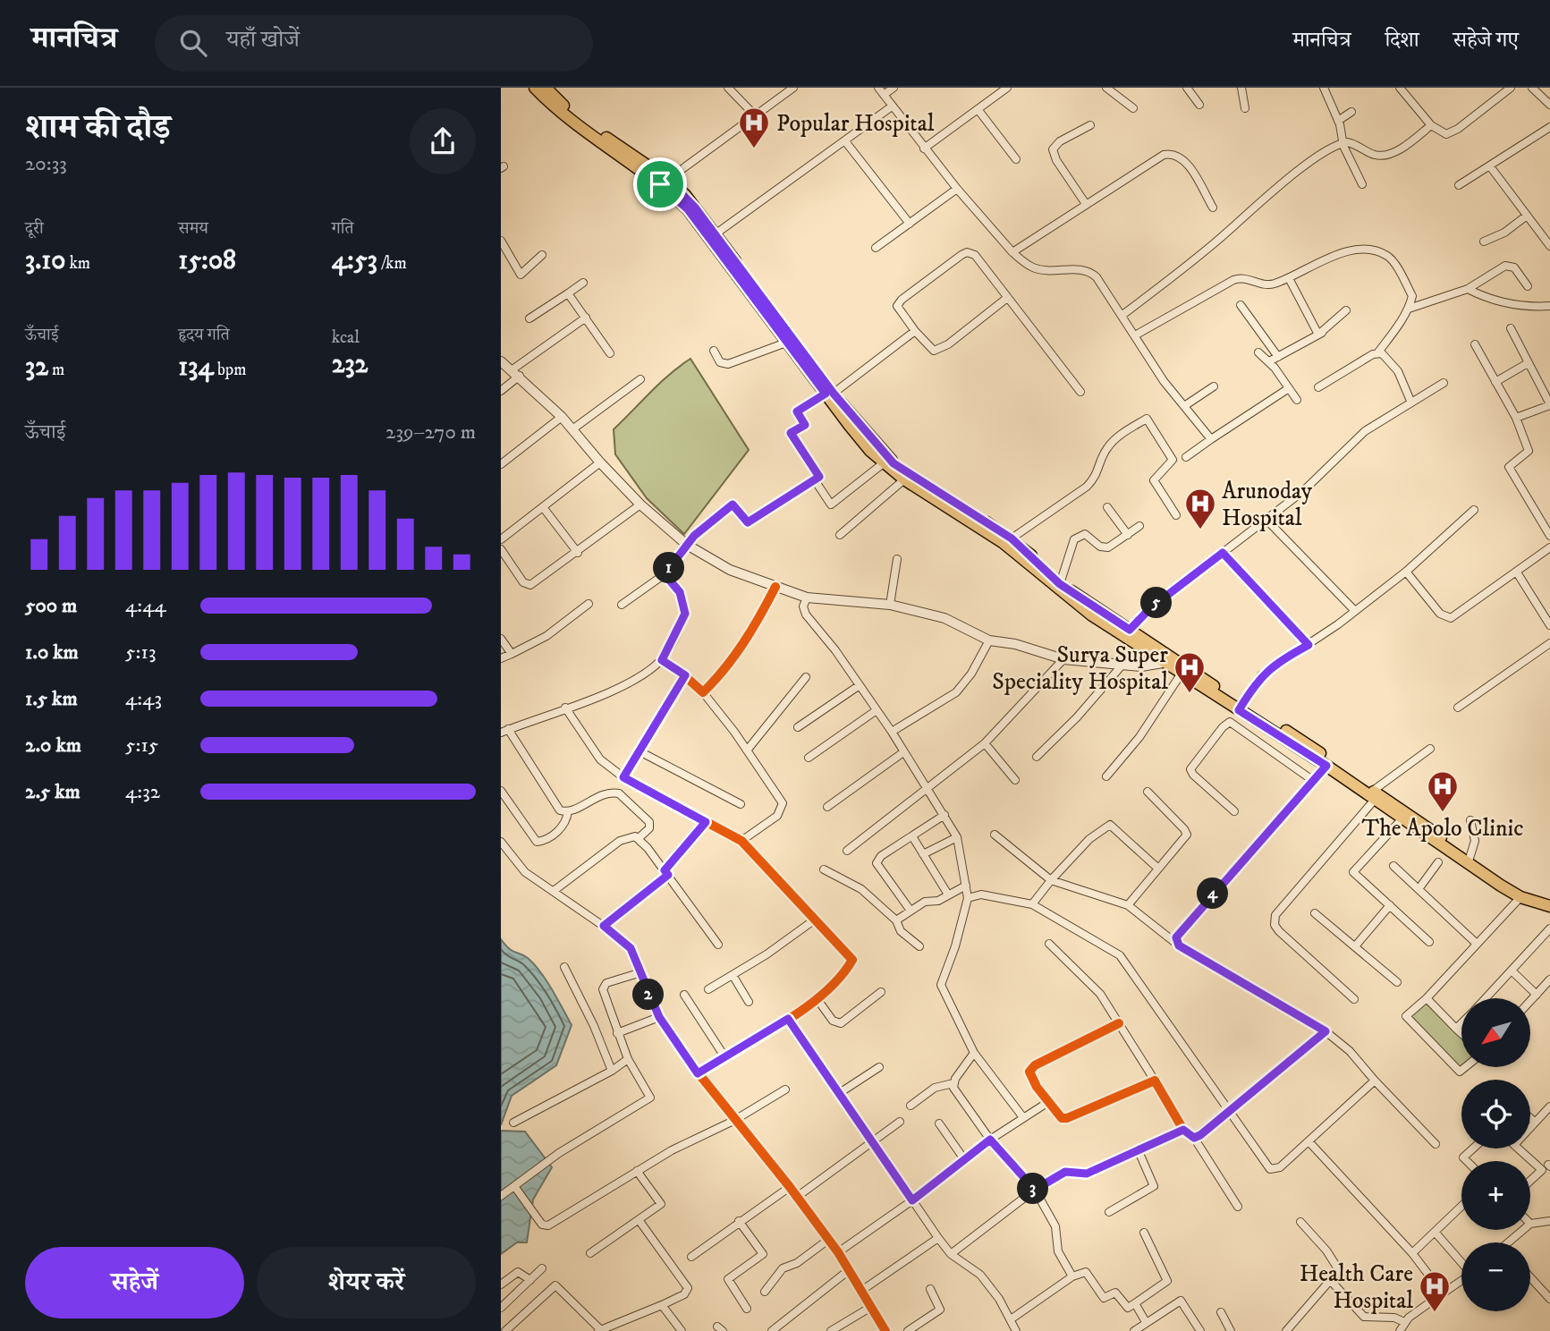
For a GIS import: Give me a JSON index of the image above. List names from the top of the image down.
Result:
{
  "places": {
    "hospital": [
      "Popular Hospital",
      "Arunoday Hospital",
      "Surya Super Speciality Hospital",
      "The Apolo Clinic",
      "Health Care Hospital"
    ]
  },
  "north": "bottom left",
  "page": {
    "header": "मानचित्र",
    "search": "यहाँ खोजें",
    "nav": ["मानचित्र", "दिशा", "सहेजे गए"],
    "heading": ["शाम की दौड़", "20:33"],
    "stats": [
      ["दूरी", "3.10 km"],
      ["समय", "15:08"],
      ["गति", "4:53 /km"],
      ["ऊँचाई", "32 m"],
      ["हृदय गति", "134 bpm"],
      ["kcal", "232"]
    ],
    "chart": ["ऊँचाई", "239–270 m"],
    "pins": [
      "1",
      "5",
      "4",
      "2",
      "3"
    ],
    "list": [
      {
        "name": "500 m",
        "note": "4:44"
      },
      {
        "name": "1.0 km",
        "note": "5:13"
      },
      {
        "name": "1.5 km",
        "note": "4:43"
      },
      {
        "name": "2.0 km",
        "note": "5:15"
      },
      {
        "name": "2.5 km",
        "note": "4:32"
      }
    ],
    "map_buttons": ["+", "−"],
    "buttons": ["सहेजें", "शेयर करें"]
  }
}
